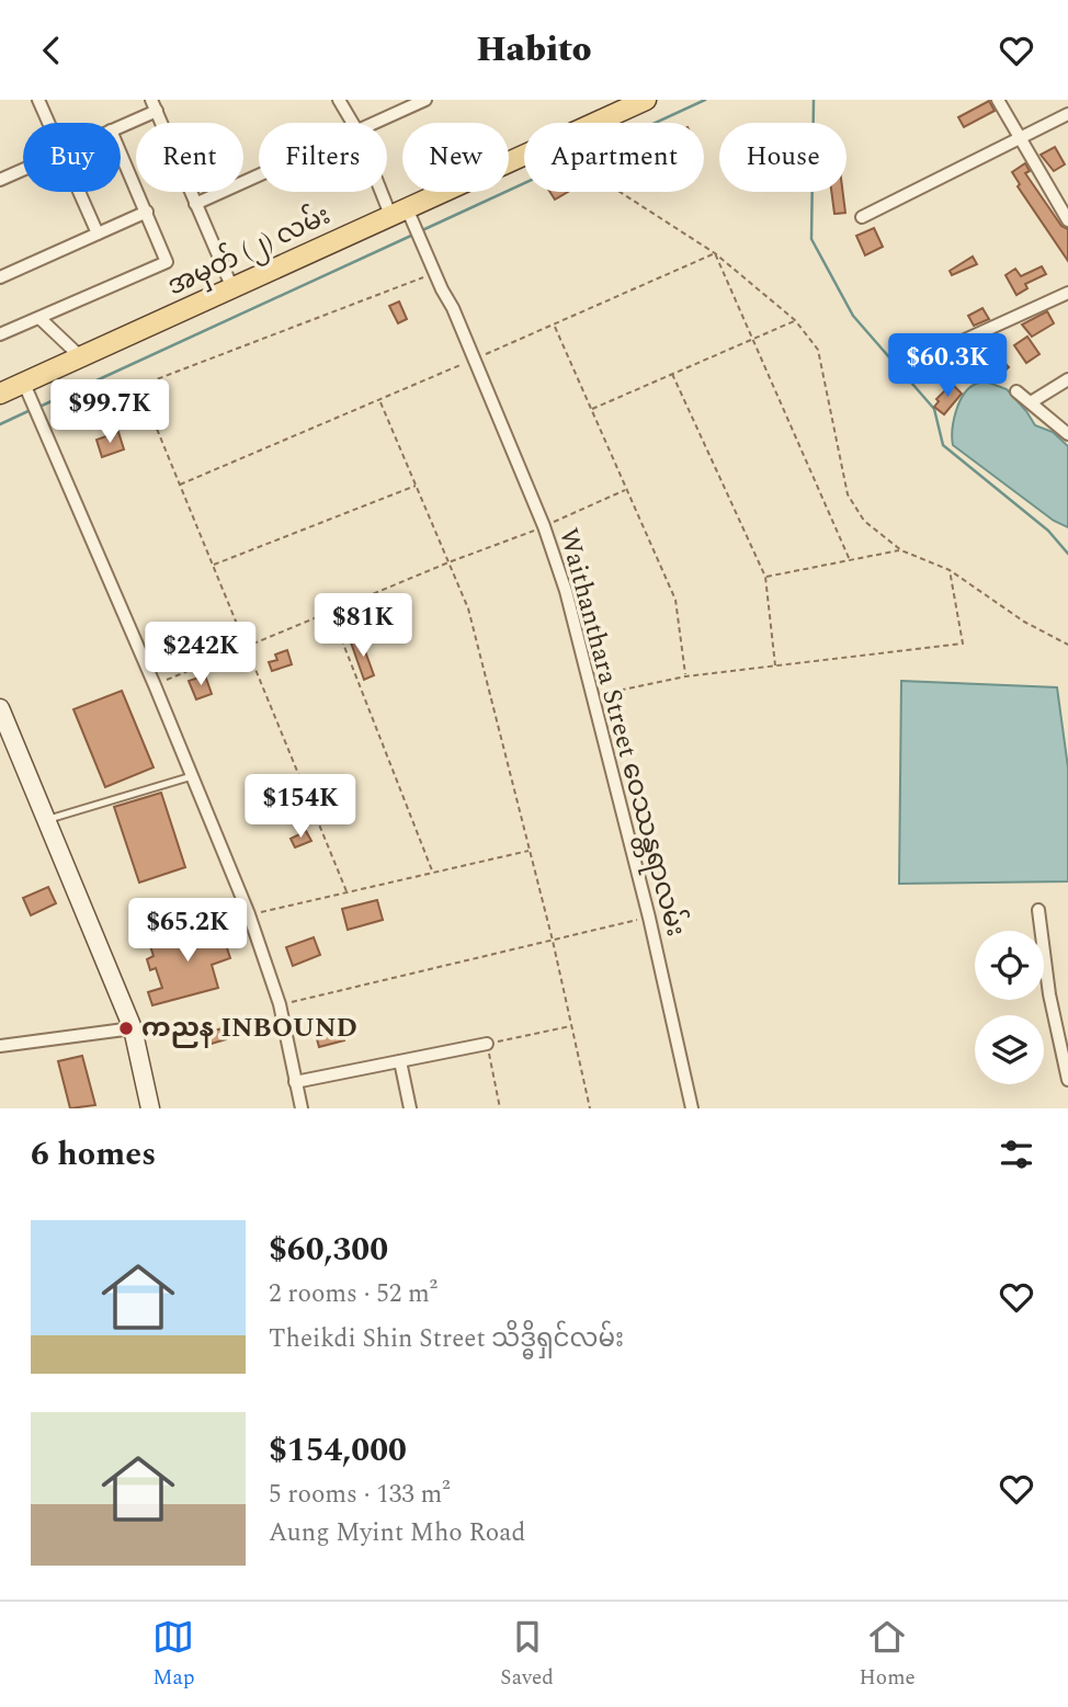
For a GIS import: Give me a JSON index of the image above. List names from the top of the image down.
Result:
{
  "streets": {
    "main road": ["အမှတ် (၂) လမ်း"],
    "street": ["Waithanthara Street ဝေဿန္တရာလမ်း"]
  },
  "crossings": [
    ["အမှတ် (၂) လမ်း", "Waithanthara Street ဝေဿန္တရာလမ်း"]
  ],
  "places": ["ကညန INBOUND"],
  "page": {
    "header": "Habito",
    "chip": [
      "Buy",
      "Rent",
      "Filters",
      "New",
      "Apartment",
      "House"
    ],
    "price": [
      "$60.3K",
      "$99.7K",
      "$81K",
      "$242K",
      "$154K",
      "$65.2K"
    ],
    "heading": "6 homes",
    "list": [
      {
        "name": "$60,300",
        "note": "2 rooms · 52 m² · Theikdi Shin Street သိဒ္ဓိရှင်လမ်း"
      },
      {
        "name": "$154,000",
        "note": "5 rooms · 133 m² · Aung Myint Mho Road"
      }
    ],
    "tabs": ["Map", "Saved", "Home"]
  }
}
